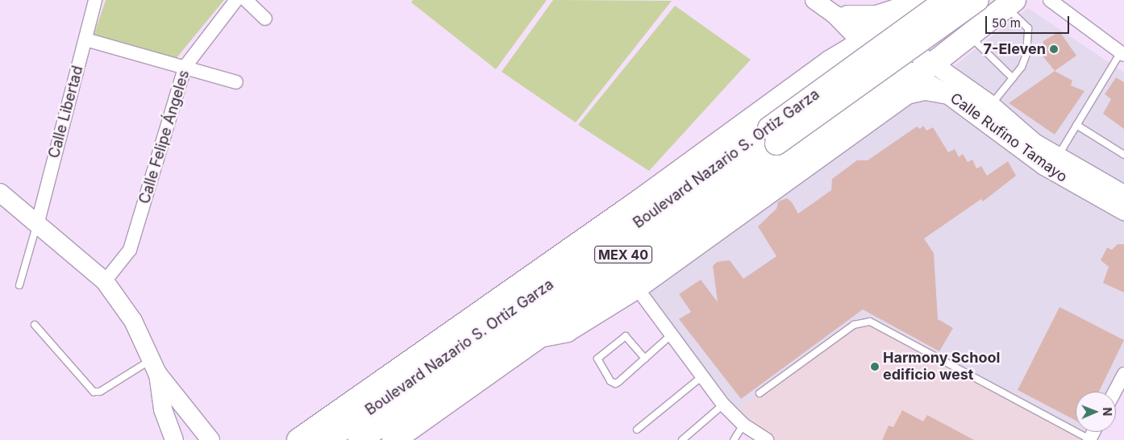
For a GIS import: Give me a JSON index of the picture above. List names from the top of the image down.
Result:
{
  "streets": {
    "highway": ["Boulevard Nazario S. Ortiz Garza", "MEX 40"],
    "street": ["Calle Libertad", "Calle Felipe Ángeles", "Calle Rufino Tamayo"]
  },
  "places": ["7-Eleven", "Harmony School edificio west"],
  "scale_bar": "50 m",
  "north": "right"
}
